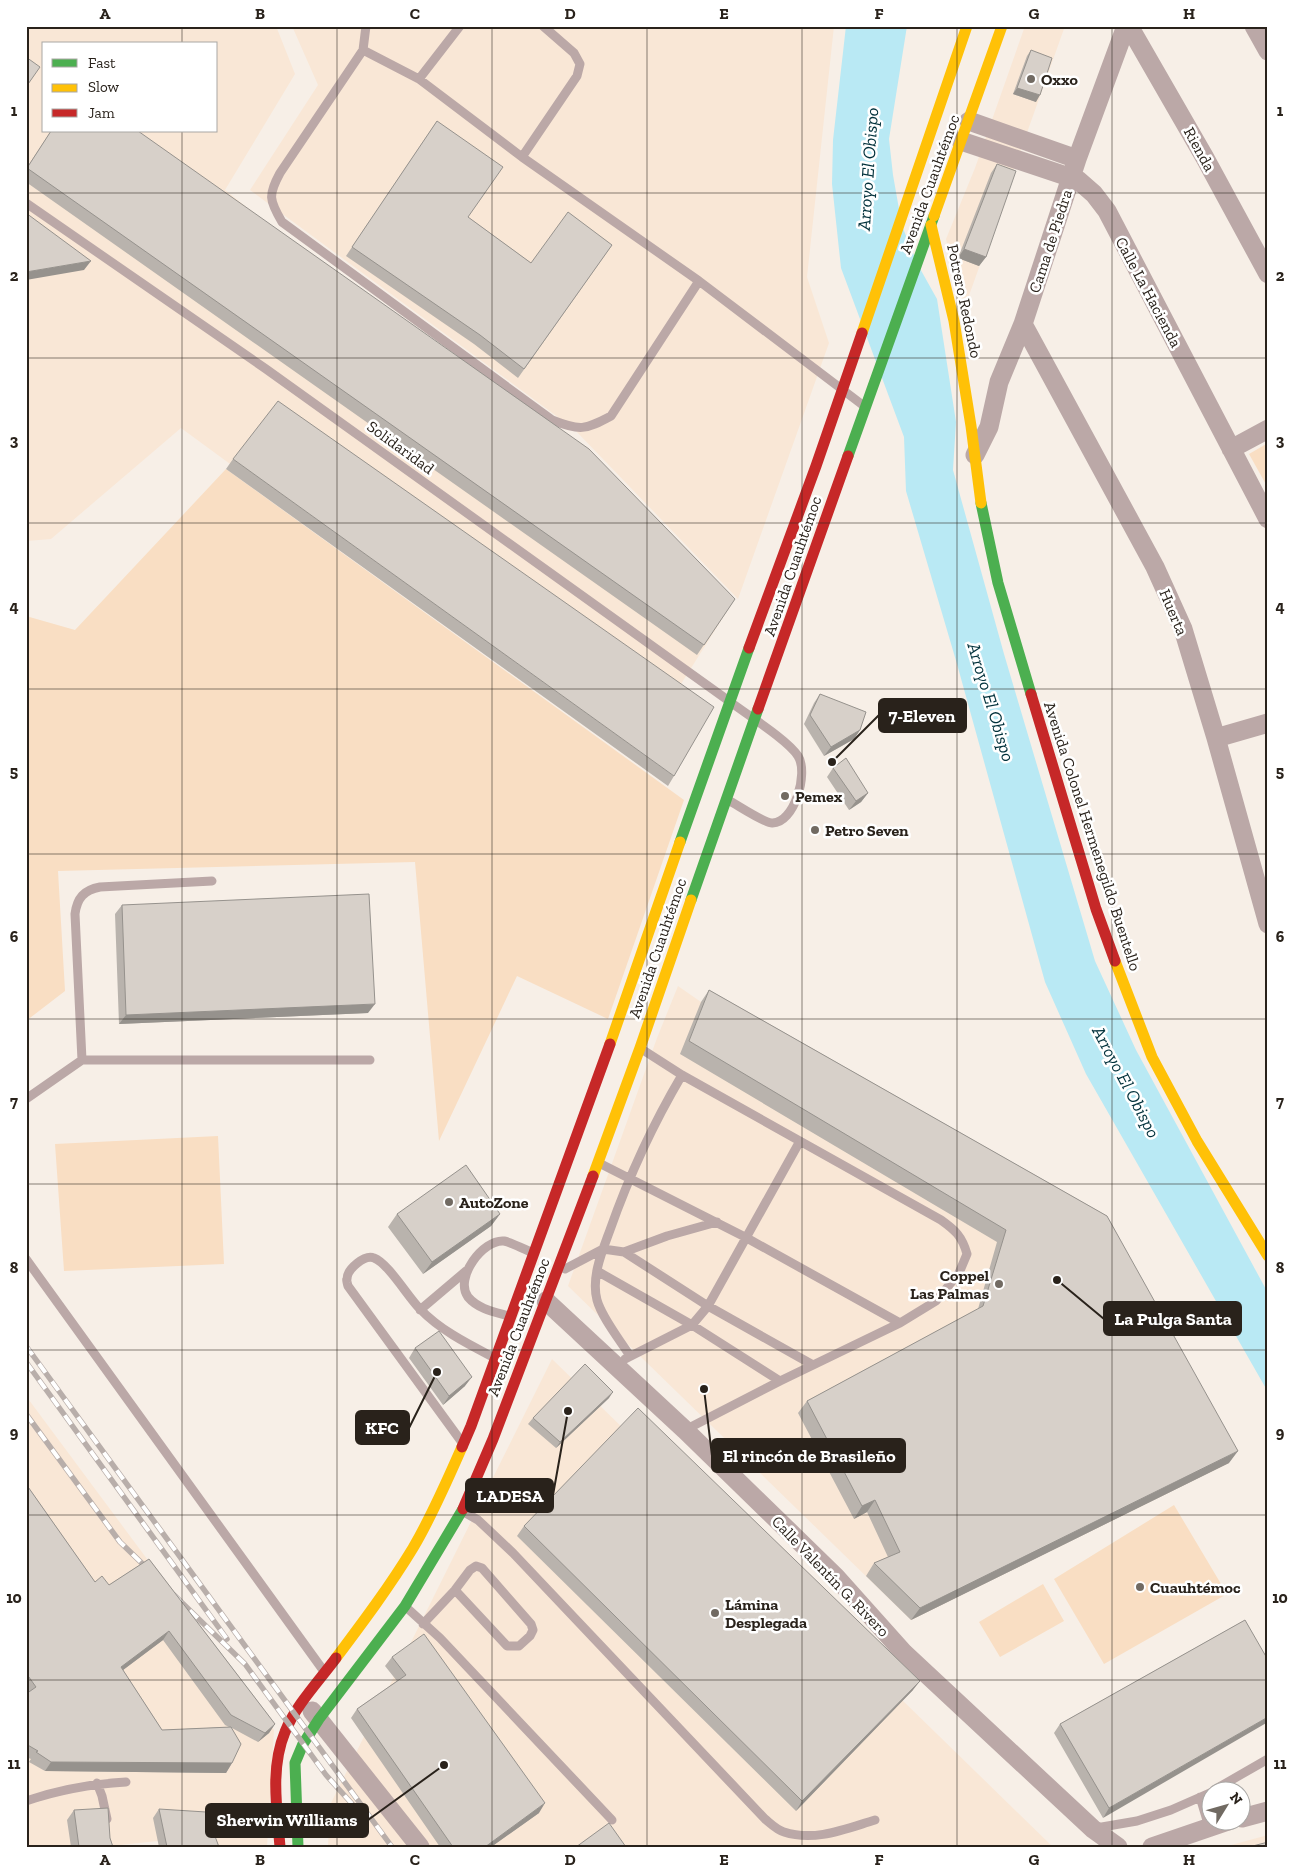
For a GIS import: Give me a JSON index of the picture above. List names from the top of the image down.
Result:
{
  "streets": {
    "main road": ["Avenida Cuauhtémoc", "Potrero Redondo", "Avenida Colonel Hermenegildo Buentello"],
    "street": [
      "Rienda",
      "Cama de Piedra",
      "Calle La Hacienda",
      "Huerta",
      "Calle Valentín G. Rivero"
    ],
    "lane": ["Solidaridad"]
  },
  "crossings": [
    ["Rienda", "Cama de Piedra"],
    ["Avenida Cuauhtémoc", "Calle La Hacienda"],
    ["Avenida Cuauhtémoc", "Potrero Redondo"],
    ["Avenida Cuauhtémoc", "Solidaridad"],
    ["Avenida Cuauhtémoc", "Calle Valentín G. Rivero"],
    ["Cama de Piedra", "Calle La Hacienda"],
    ["Cama de Piedra", "Potrero Redondo"],
    ["Cama de Piedra", "Huerta"],
    ["Cama de Piedra", "Avenida Colonel Hermenegildo Buentello"]
  ],
  "water": ["Arroyo El Obispo"],
  "places": [
    "Oxxo",
    "7-Eleven",
    "Pemex",
    "Petro Seven",
    "AutoZone",
    "La Pulga Santa",
    "Coppel Las Palmas",
    "KFC",
    "El rincón de Brasileño",
    "LADESA",
    "Cuauhtémoc",
    "Lámina Desplegada",
    "Sherwin Williams"
  ],
  "legend": ["Fast", "Slow", "Jam"],
  "north": "top right",
  "grid": {
    "columns": [
      "A",
      "B",
      "C",
      "D",
      "E",
      "F",
      "G",
      "H"
    ],
    "rows": [
      "1",
      "2",
      "3",
      "4",
      "5",
      "6",
      "7",
      "8",
      "9",
      "10",
      "11"
    ]
  }
}
